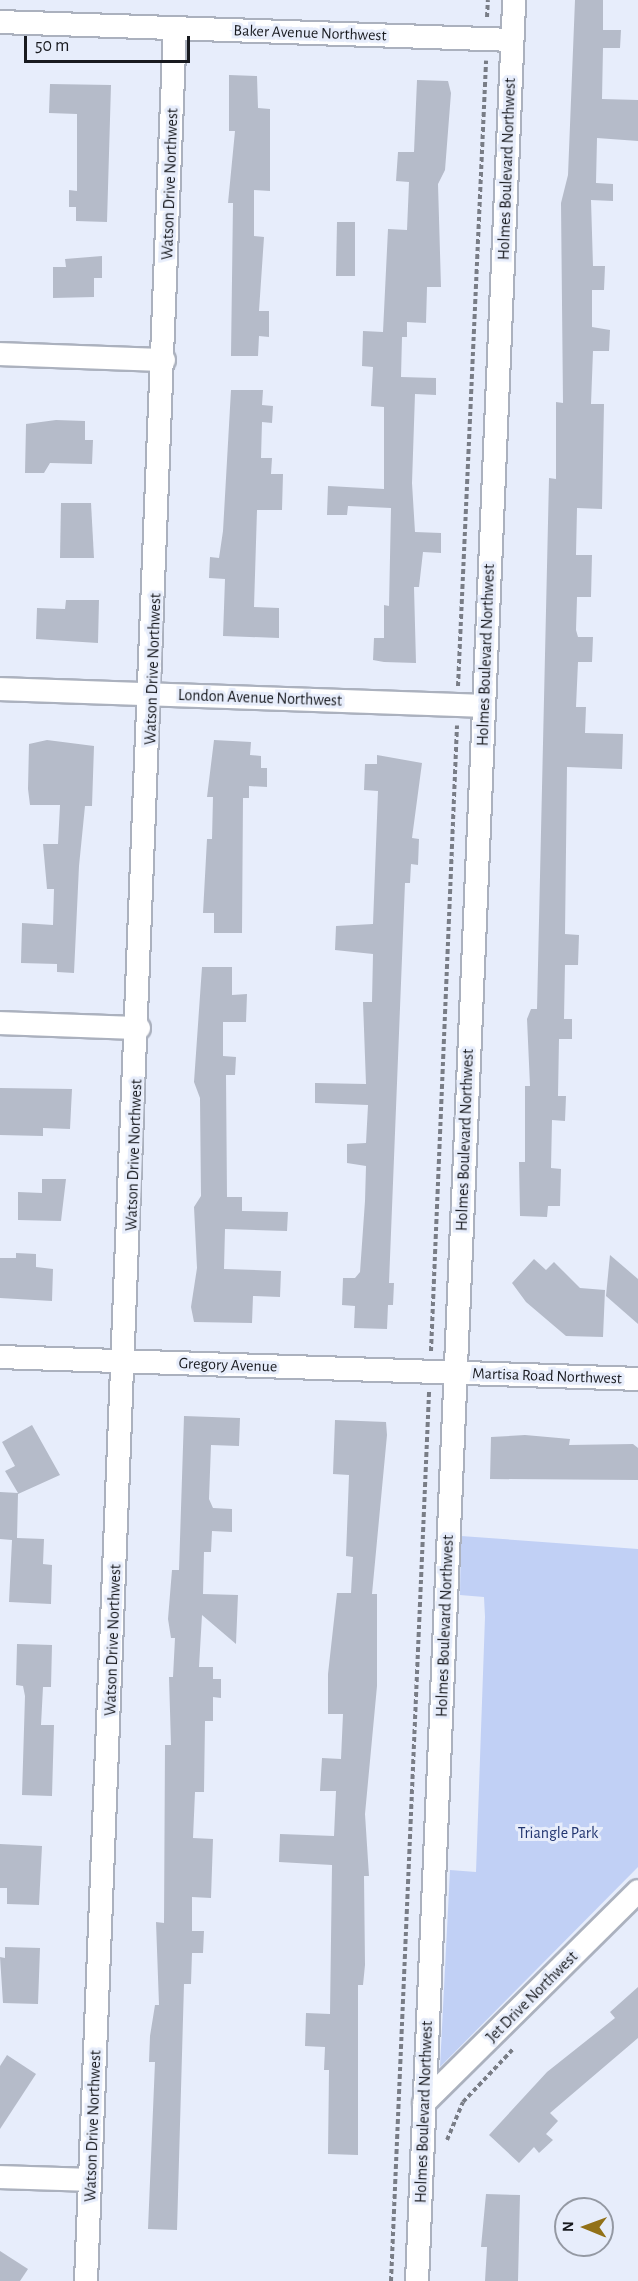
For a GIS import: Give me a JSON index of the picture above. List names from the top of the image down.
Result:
{
  "streets": {
    "street": [
      "Baker Avenue Northwest",
      "Holmes Boulevard Northwest",
      "Watson Drive Northwest",
      "London Avenue Northwest",
      "Gregory Avenue",
      "Martisa Road Northwest",
      "Jet Drive Northwest"
    ]
  },
  "crossings": [
    ["Baker Avenue Northwest", "Holmes Boulevard Northwest"],
    ["Baker Avenue Northwest", "Watson Drive Northwest"],
    ["Holmes Boulevard Northwest", "London Avenue Northwest"],
    ["Holmes Boulevard Northwest", "Gregory Avenue"],
    ["Holmes Boulevard Northwest", "Martisa Road Northwest"],
    ["Holmes Boulevard Northwest", "Jet Drive Northwest"],
    ["Watson Drive Northwest", "London Avenue Northwest"],
    ["Watson Drive Northwest", "Gregory Avenue"],
    ["Gregory Avenue", "Martisa Road Northwest"]
  ],
  "parks": ["Triangle Park"],
  "scale_bar": "50 m",
  "north": "left"
}
